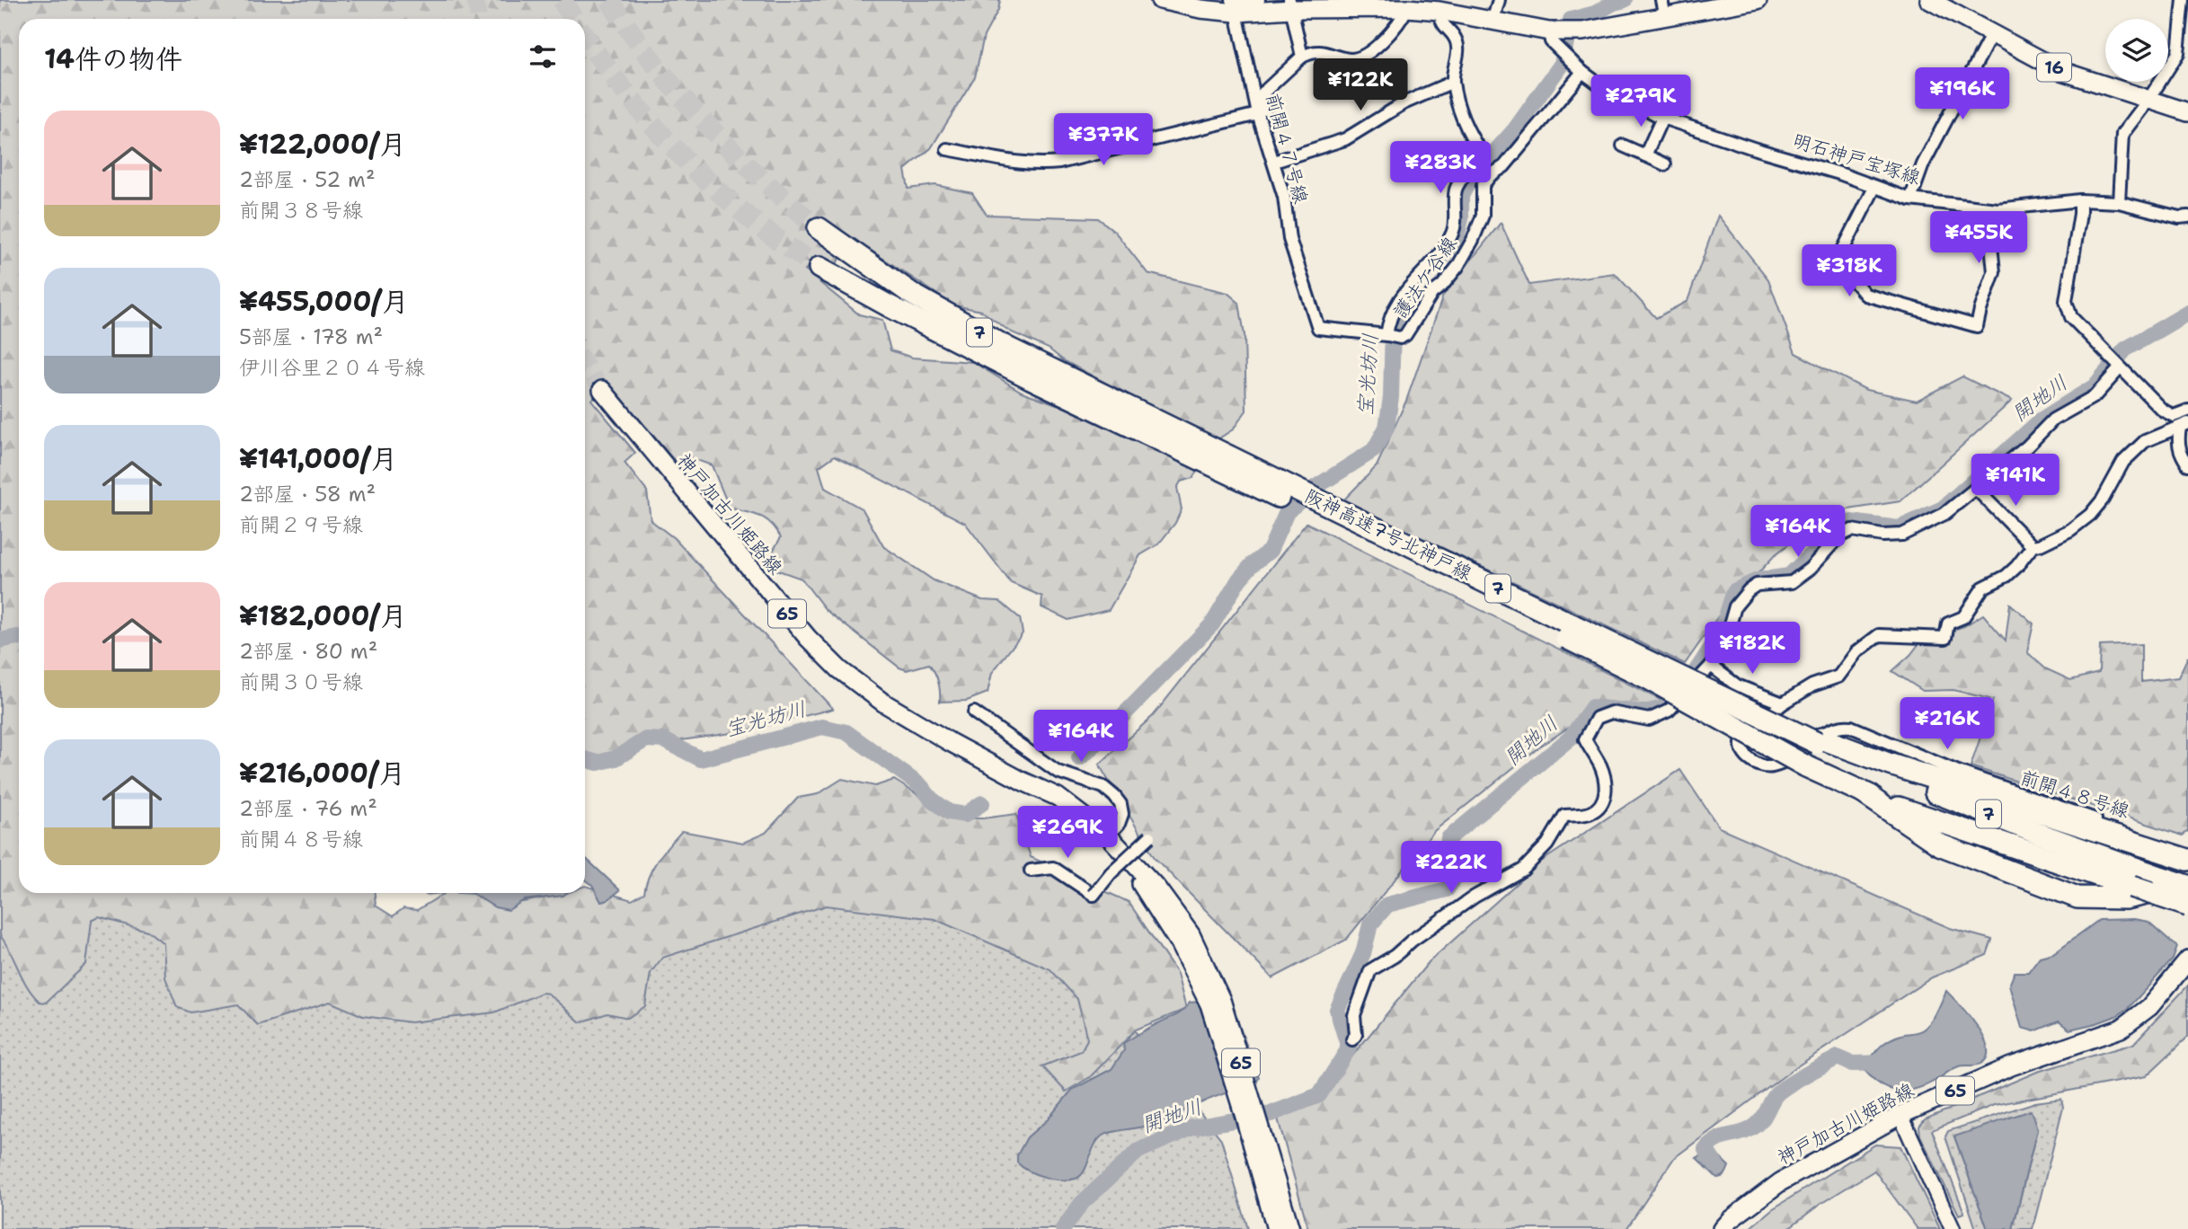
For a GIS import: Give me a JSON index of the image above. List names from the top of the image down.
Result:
{
  "streets": {
    "highway": ["7", "阪神高速7号北神戸線"],
    "main road": ["16", "神戸加古川姫路線", "65"],
    "street": [
      "前開４７号線",
      "明石神戸宝塚線",
      "護法ケ谷線",
      "前開４８号線"
    ]
  },
  "crossings": [
    ["明石神戸宝塚線", "護法ケ谷線"],
    ["7", "阪神高速7号北神戸線"]
  ],
  "water": ["宝光坊川", "開地川"],
  "page": {
    "heading": "14件の物件",
    "price": [
      "¥122K",
      "¥196K",
      "¥279K",
      "¥377K",
      "¥283K",
      "¥455K",
      "¥318K",
      "¥141K",
      "¥164K",
      "¥182K",
      "¥216K",
      "¥164K",
      "¥269K",
      "¥222K"
    ],
    "list": [
      {
        "name": "¥122,000/月",
        "note": "2部屋 · 52 m² · 前開３８号線"
      },
      {
        "name": "¥455,000/月",
        "note": "5部屋 · 178 m² · 伊川谷里２０４号線"
      },
      {
        "name": "¥141,000/月",
        "note": "2部屋 · 58 m² · 前開２９号線"
      },
      {
        "name": "¥182,000/月",
        "note": "2部屋 · 80 m² · 前開３０号線"
      },
      {
        "name": "¥216,000/月",
        "note": "2部屋 · 76 m² · 前開４８号線"
      }
    ]
  }
}
